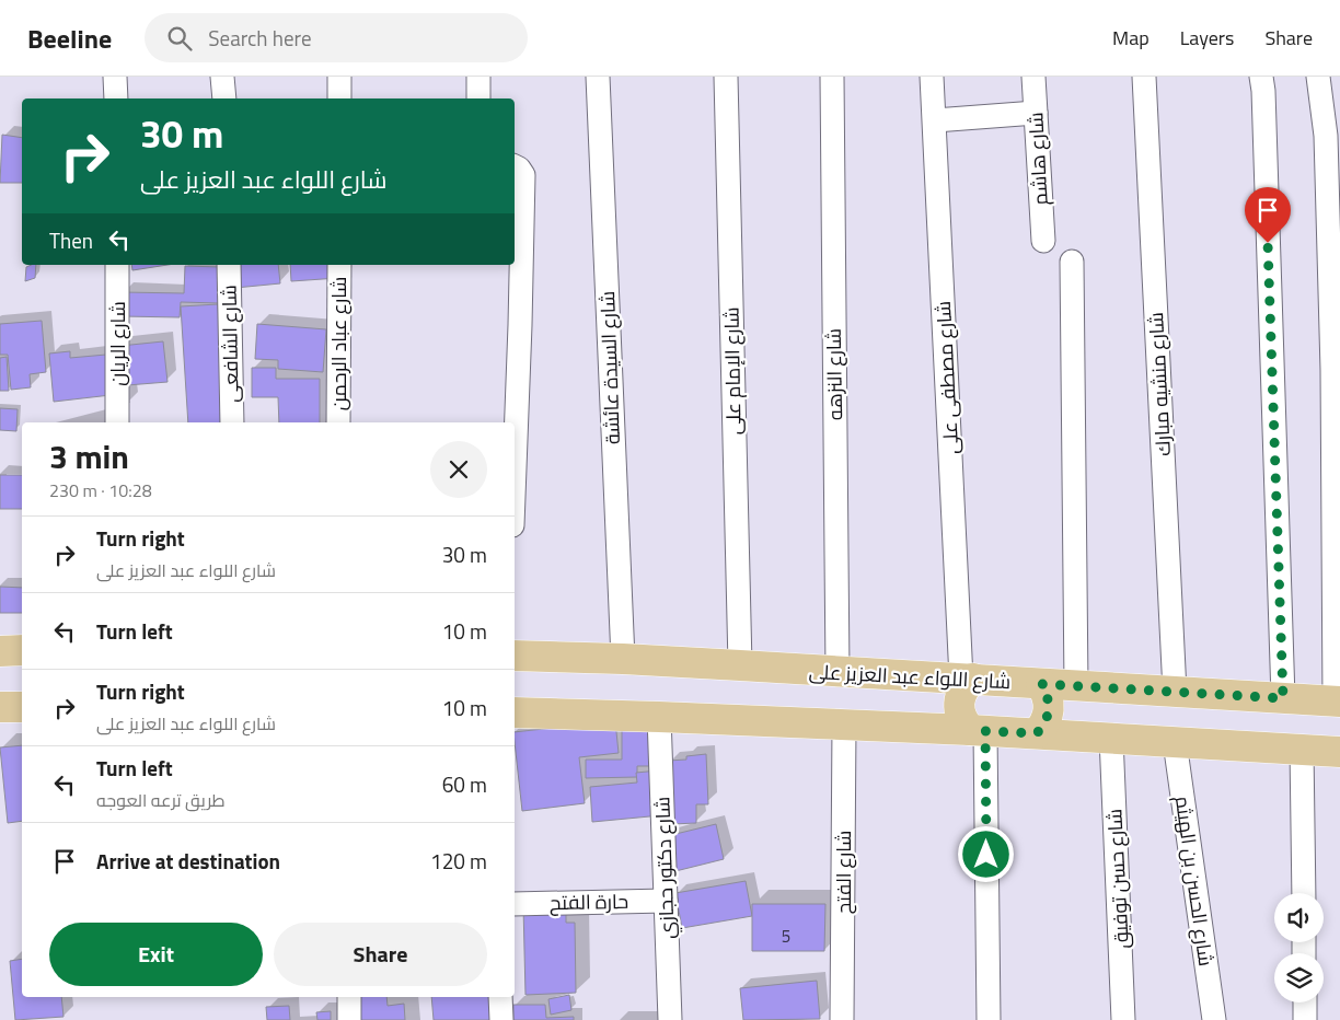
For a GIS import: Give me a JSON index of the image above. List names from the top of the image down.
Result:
{
  "streets": {
    "main road": ["شارع اللواء عبد العزيز على"],
    "street": [
      "شارع هاشم",
      "شارع الريان",
      "شارع الشافعى",
      "شارع عباد الرحمن",
      "شارع السيدة عائشة",
      "شارع الإمام على",
      "شارع النزهه",
      "شارع مصطفى على",
      "شارع منشيه مبارك",
      "شارع دكتور حجازي",
      "شارع الفتح",
      "شارع حسن توفيق",
      "شارع الحسن بن الهيثم",
      "حارة الفتح"
    ]
  },
  "crossings": [
    ["شارع السيدة عائشة", "شارع اللواء عبد العزيز على"],
    ["شارع الإمام على", "شارع اللواء عبد العزيز على"],
    ["شارع النزهه", "شارع اللواء عبد العزيز على"],
    ["شارع مصطفى على", "شارع اللواء عبد العزيز على"],
    ["شارع منشيه مبارك", "شارع اللواء عبد العزيز على"],
    ["شارع دكتور حجازي", "حارة الفتح"]
  ],
  "house_numbers": ["5"],
  "page": {
    "header": "Beeline",
    "search": "Search here",
    "nav": ["Map", "Layers", "Share"],
    "turn": ["30 m", "شارع اللواء عبد العزيز على"],
    "then": "Then",
    "heading": ["3 min", "230 m · 10:28"],
    "list": [
      {
        "name": "Turn right",
        "note": "شارع اللواء عبد العزيز على",
        "value": "30 m"
      },
      {
        "name": "Turn left",
        "value": "10 m"
      },
      {
        "name": "Turn right",
        "note": "شارع اللواء عبد العزيز على",
        "value": "10 m"
      },
      {
        "name": "Turn left",
        "note": "طريق ترعه العوجه",
        "value": "60 m"
      },
      {
        "name": "Arrive at destination",
        "value": "120 m"
      }
    ],
    "buttons": ["Exit", "Share"]
  }
}
